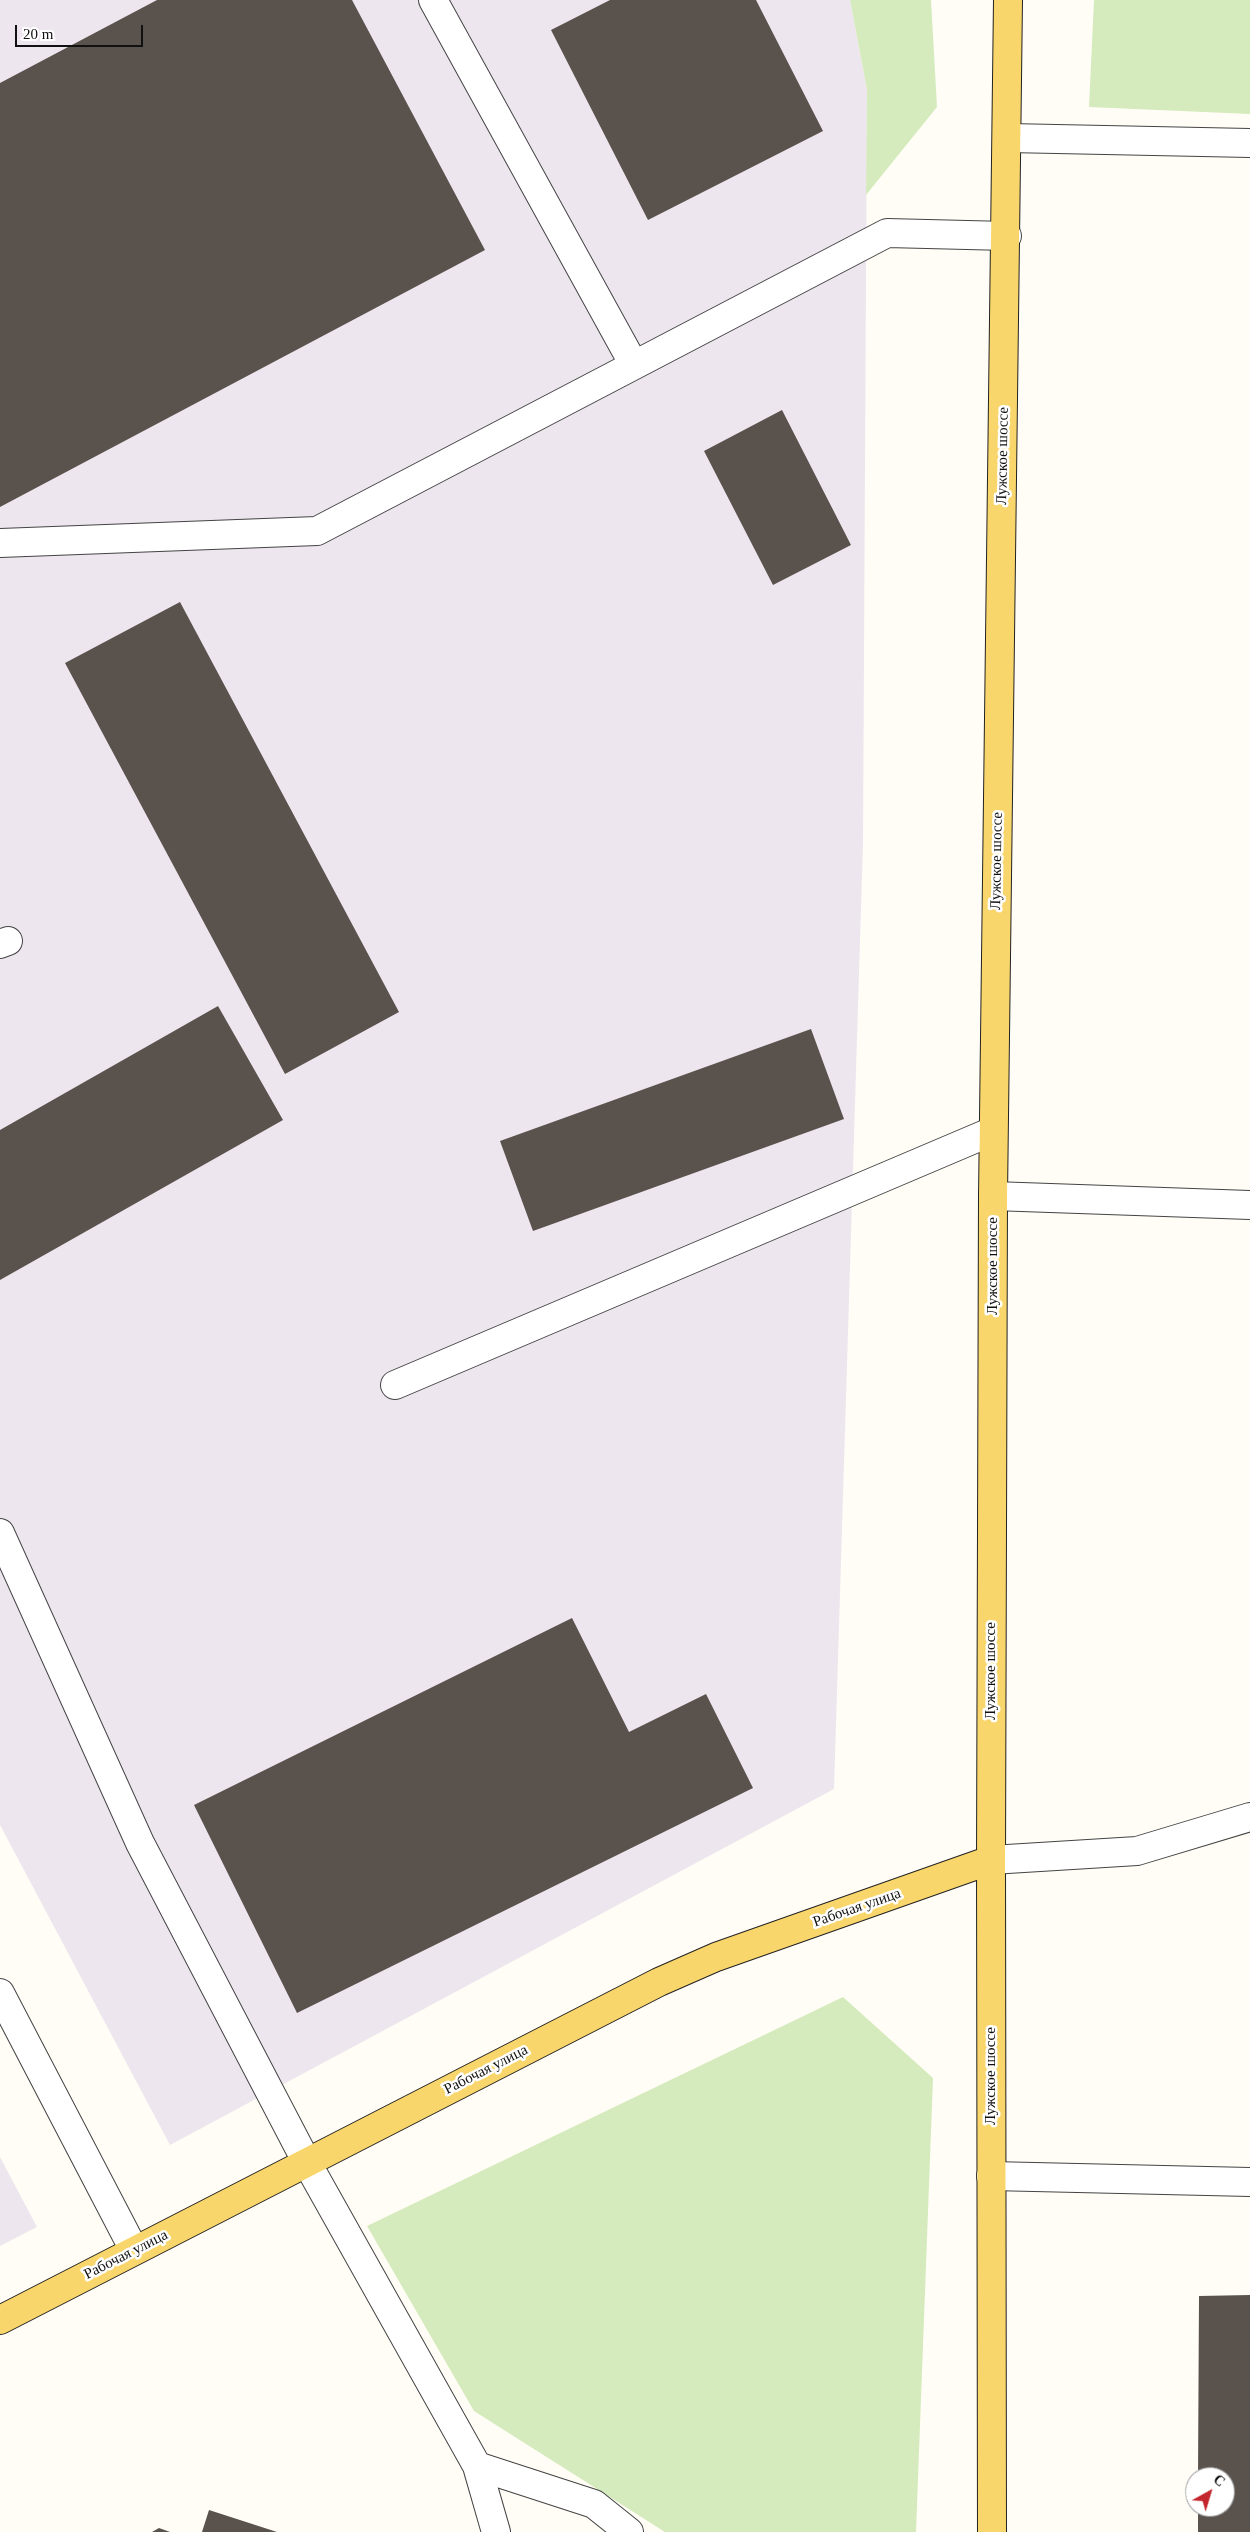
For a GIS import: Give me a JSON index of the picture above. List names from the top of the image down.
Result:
{
  "streets": {
    "main road": ["Лужское шоссе", "Рабочая улица"]
  },
  "crossings": [
    ["Лужское шоссе", "Рабочая улица"]
  ],
  "scale_bar": "20 m",
  "north": "top right"
}
